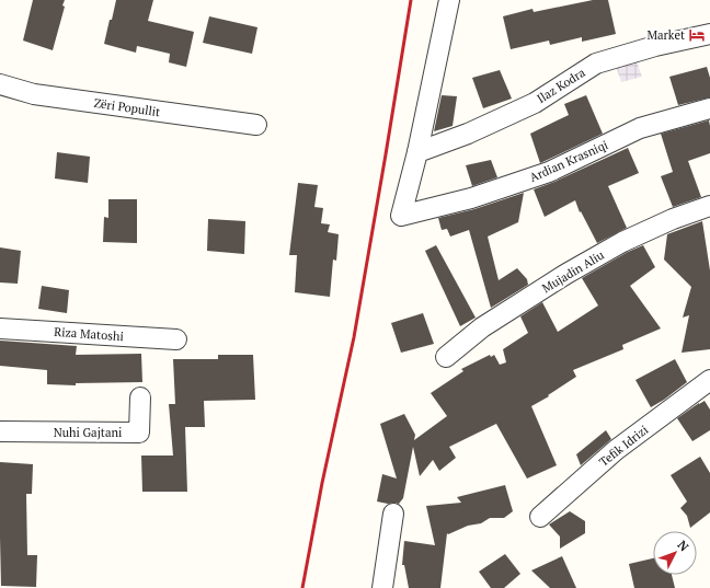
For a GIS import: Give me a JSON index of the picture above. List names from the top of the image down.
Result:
{
  "streets": {
    "street": [
      "Ilaz Kodra",
      "Zëri Popullit",
      "Ardian Krasniqi",
      "Mujadin Aliu",
      "Riza Matoshi",
      "Nuhi Gajtani",
      "Tefik Idrizi"
    ]
  },
  "crossings": [
    ["Ilaz Kodra", "Ardian Krasniqi"]
  ],
  "places": {
    "hotel": ["Market"]
  },
  "north": "top right"
}
